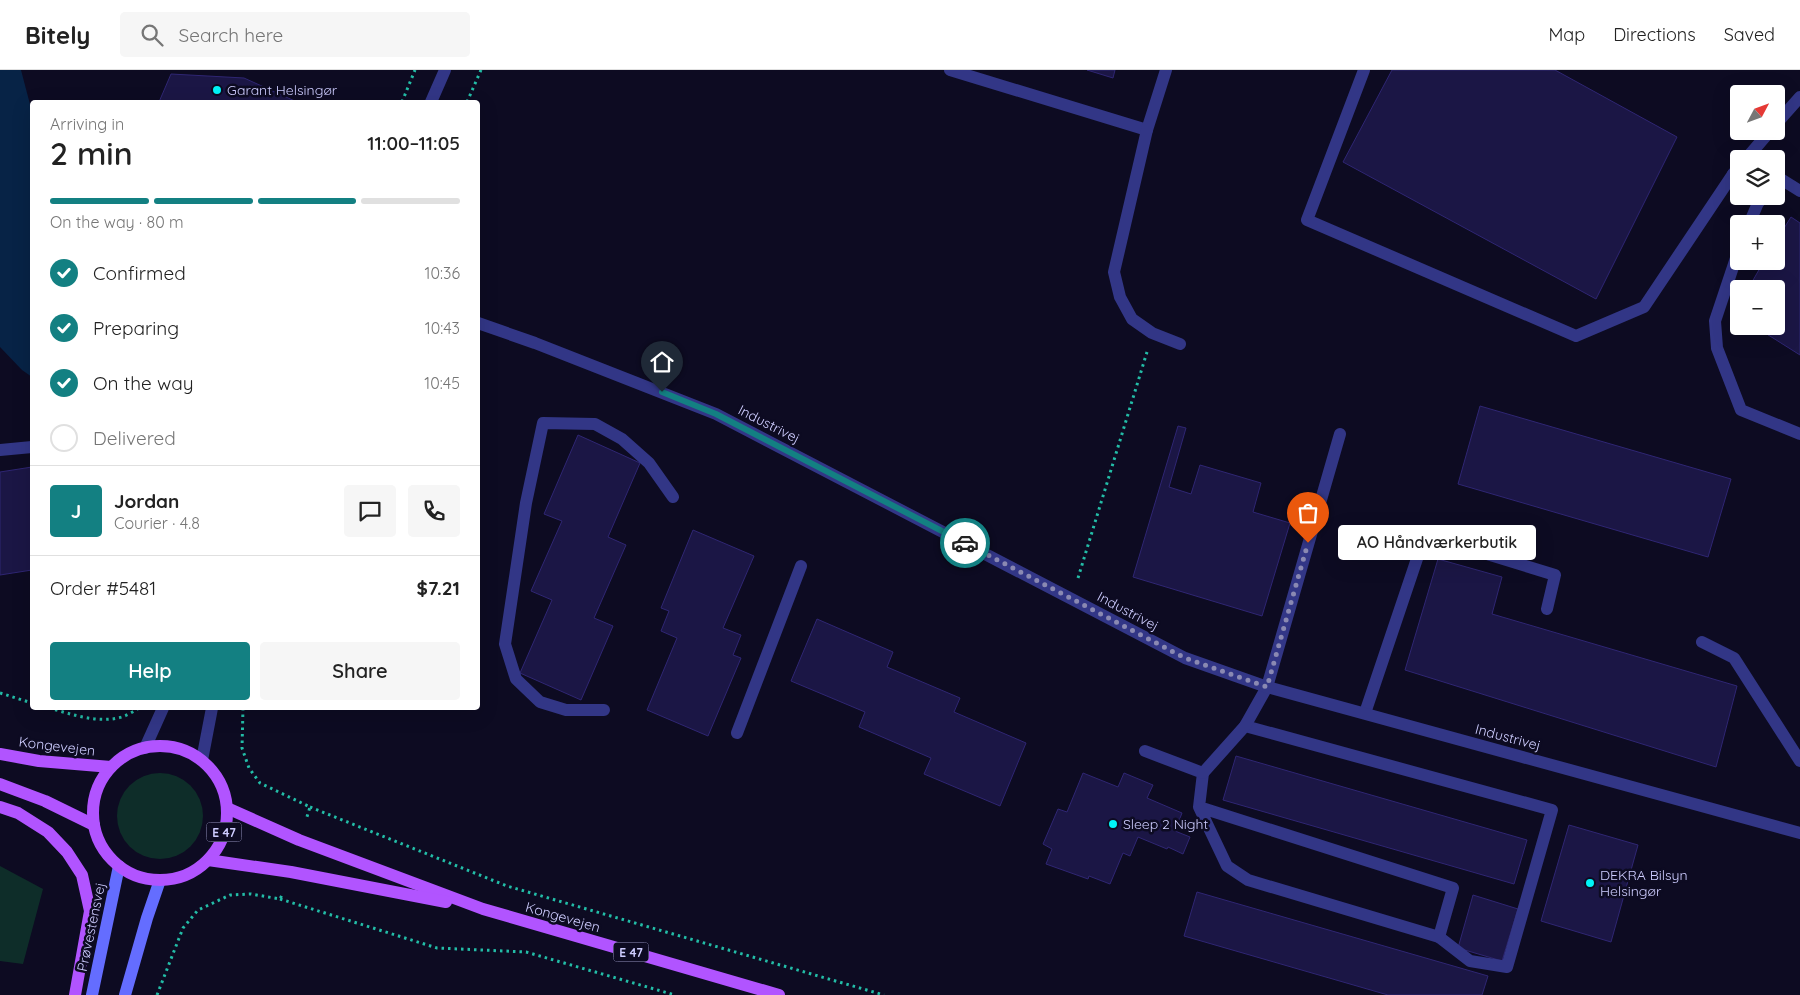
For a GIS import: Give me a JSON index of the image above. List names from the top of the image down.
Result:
{
  "streets": {
    "main road": ["Kongevejen", "E 47"],
    "street": ["Industrivej", "Prøvestensvej"]
  },
  "crossings": [
    ["Kongevejen", "E 47"],
    ["Kongevejen", "Prøvestensvej"],
    ["E 47", "Prøvestensvej"]
  ],
  "places": [
    "Garant Helsingør",
    "AO Håndværkerbutik",
    "Sleep 2 Night",
    "DEKRA Bilsyn Helsingør"
  ],
  "north": "top right",
  "page": {
    "header": "Bitely",
    "search": "Search here",
    "nav": ["Map", "Directions", "Saved"],
    "map_buttons": ["+", "−"],
    "heading": ["2 min", "Arriving in", "11:00–11:05"],
    "panel": [
      "Jordan",
      "Courier · 4.8",
      "Order #5481",
      "$7.21"
    ],
    "bar": "On the way · 80 m",
    "list": [
      ["Confirmed", "10:36"],
      ["Preparing", "10:43"],
      ["On the way", "10:45"],
      "Delivered"
    ],
    "round": "J",
    "bubble": "AO Håndværkerbutik",
    "buttons": ["Help", "Share"]
  }
}
